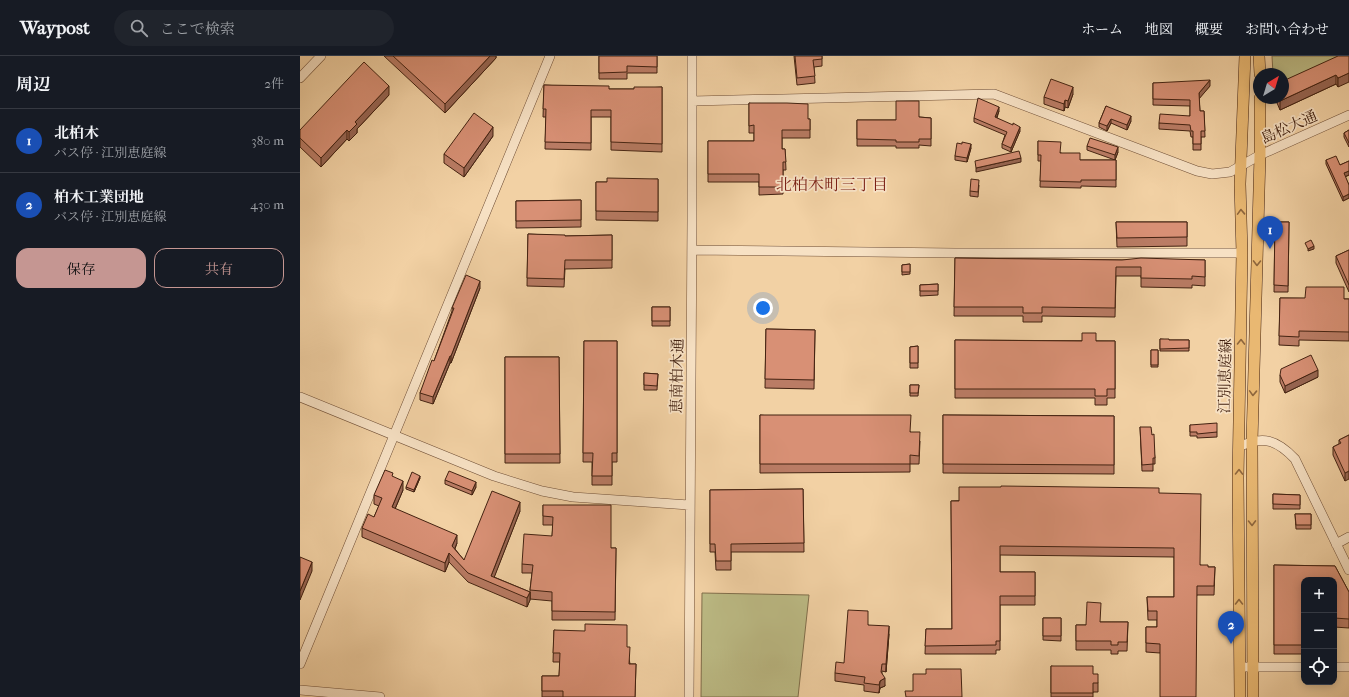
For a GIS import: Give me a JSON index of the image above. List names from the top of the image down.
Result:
{
  "streets": {
    "main road": ["江別恵庭線"],
    "street": ["島松大通", "恵南柏木通"]
  },
  "crossings": [
    ["島松大通", "恵南柏木通"],
    ["島松大通", "江別恵庭線"]
  ],
  "districts": ["北柏木町三丁目"],
  "north": "top right",
  "page": {
    "header": "Waypost",
    "search": "ここで検索",
    "nav": [
      "ホーム",
      "地図",
      "概要",
      "お問い合わせ"
    ],
    "heading": ["周辺", "2件"],
    "list": [
      {
        "mark": "1",
        "name": "北柏木",
        "note": "バス停 · 江別恵庭線",
        "value": "380 m"
      },
      {
        "mark": "2",
        "name": "柏木工業団地",
        "note": "バス停 · 江別恵庭線",
        "value": "430 m"
      }
    ],
    "pins": ["1", "2"],
    "buttons": ["保存", "共有"],
    "map_buttons": ["+", "−"]
  }
}
